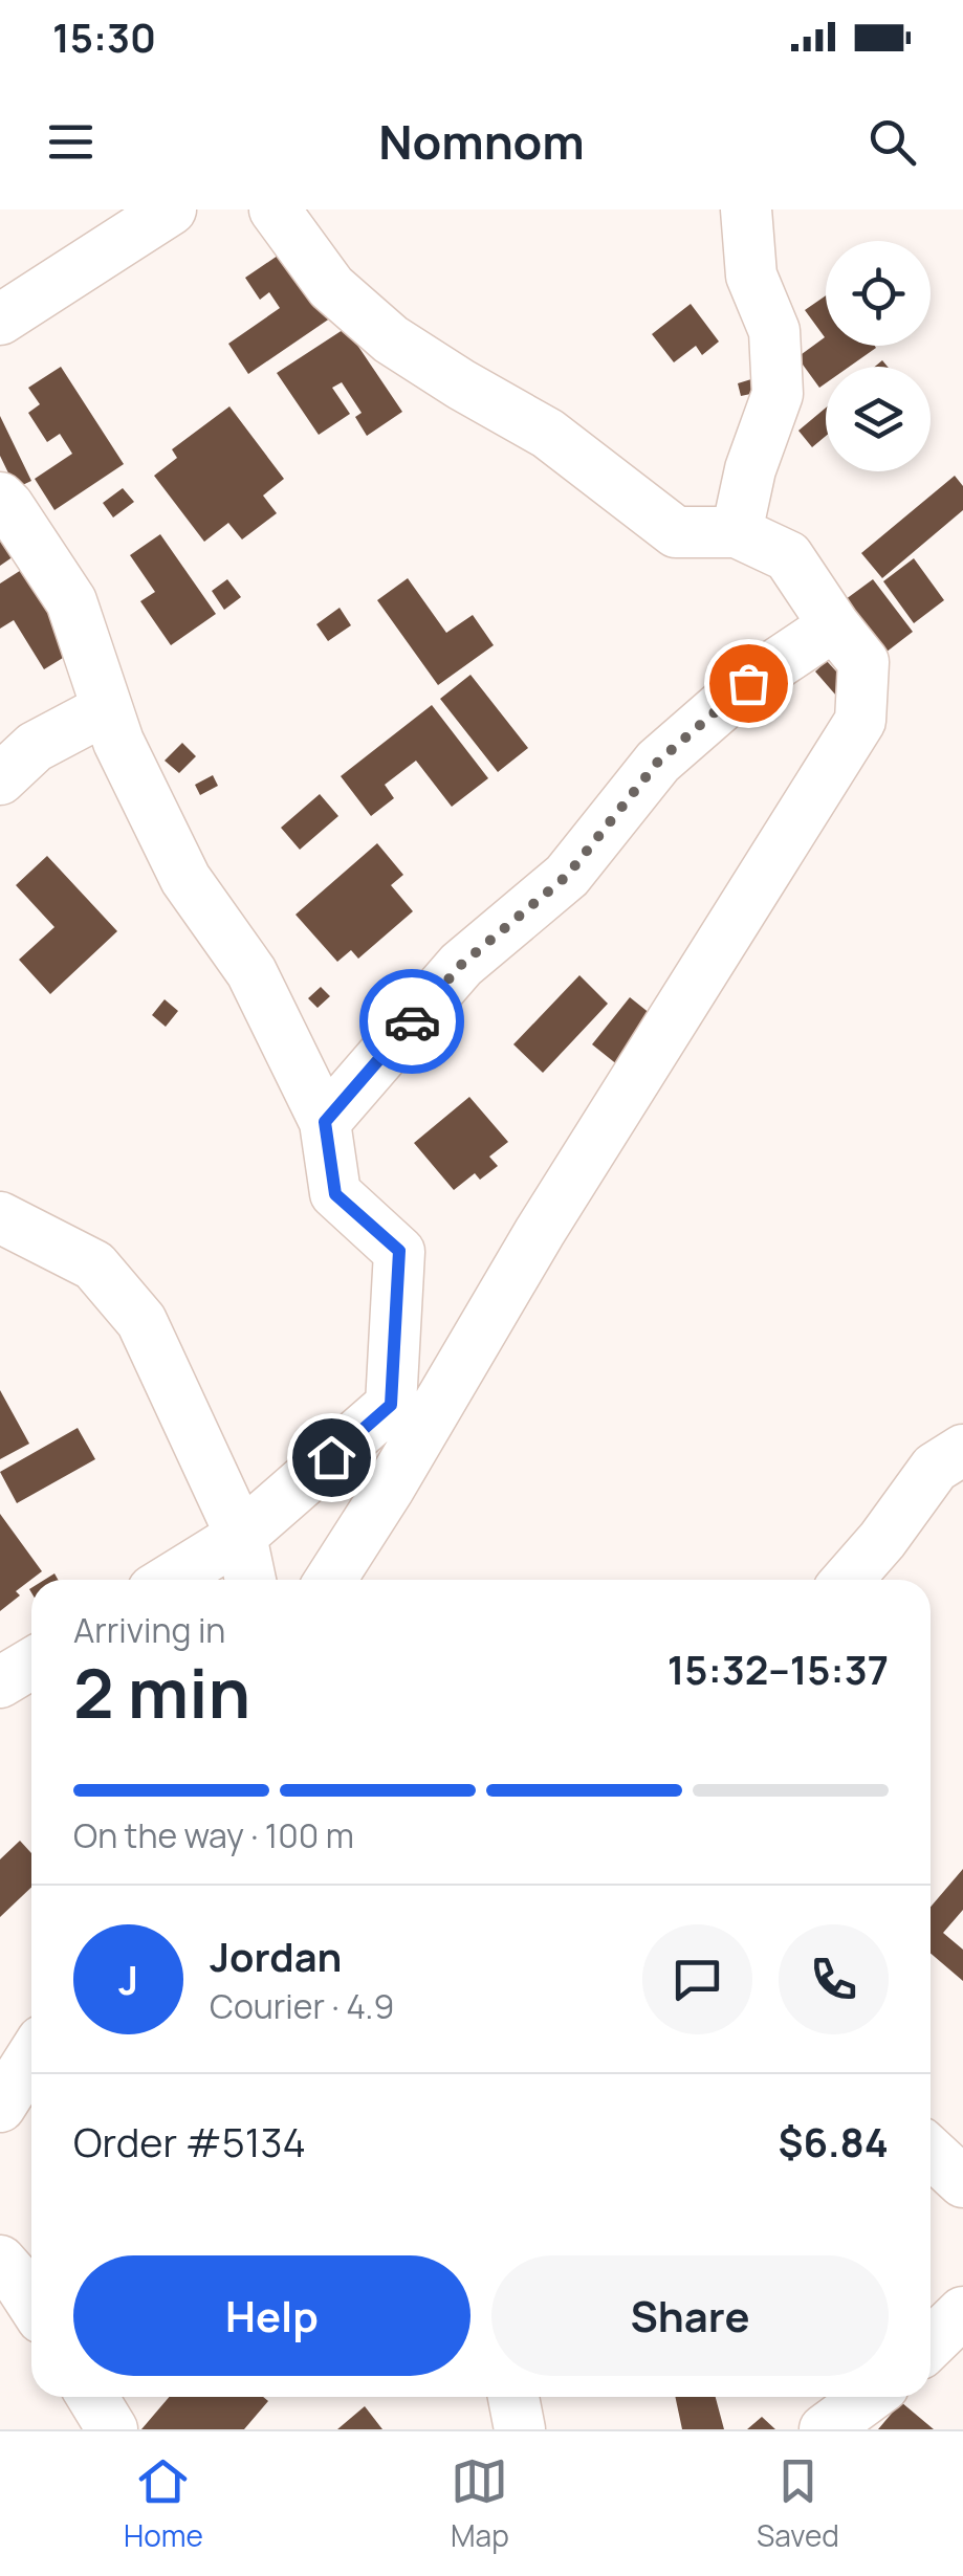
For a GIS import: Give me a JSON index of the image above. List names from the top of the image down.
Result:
{
  "page": {
    "status": "15:30",
    "header": "Nomnom",
    "heading": ["2 min", "Arriving in", "15:32–15:37"],
    "panel": [
      "Jordan",
      "Courier · 4.9",
      "Order #5134",
      "$6.84"
    ],
    "bar": "On the way · 100 m",
    "round": "J",
    "buttons": ["Help", "Share"],
    "tabs": ["Home", "Map", "Saved"]
  }
}
